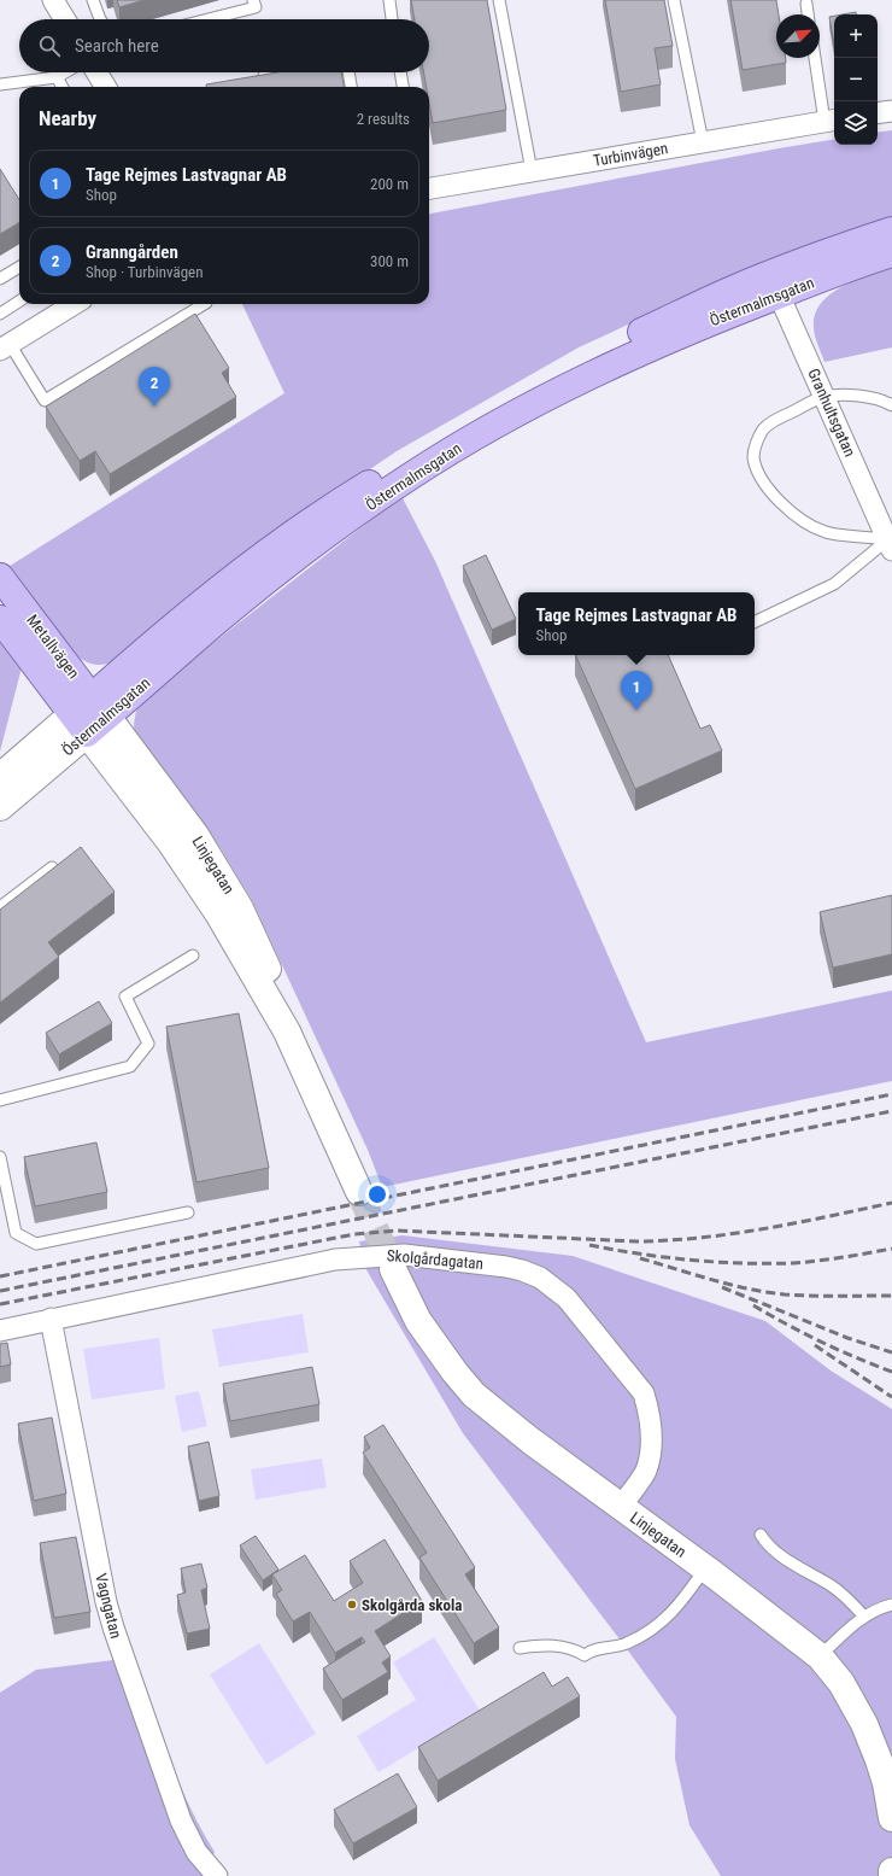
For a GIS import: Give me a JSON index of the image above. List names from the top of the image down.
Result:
{
  "streets": {
    "main road": ["Östermalmsgatan", "Metallvägen"],
    "street": [
      "Turbinvägen",
      "Granhultsgatan",
      "Linjegatan",
      "Skolgårdagatan",
      "Vagngatan"
    ]
  },
  "crossings": [
    ["Östermalmsgatan", "Granhultsgatan"],
    ["Östermalmsgatan", "Metallvägen"],
    ["Östermalmsgatan", "Linjegatan"],
    ["Metallvägen", "Linjegatan"],
    ["Linjegatan", "Skolgårdagatan"],
    ["Skolgårdagatan", "Vagngatan"]
  ],
  "places": ["Skolgårda skola"],
  "north": "top right",
  "page": {
    "map_buttons": ["+", "−"],
    "search": "Search here",
    "heading": ["Nearby", "2 results"],
    "list": [
      {
        "mark": "1",
        "name": "Tage Rejmes Lastvagnar AB",
        "note": "Shop",
        "value": "200 m"
      },
      {
        "mark": "2",
        "name": "Granngården",
        "note": "Shop · Turbinvägen",
        "value": "300 m"
      }
    ],
    "pins": ["2", "1"],
    "popup": ["Tage Rejmes Lastvagnar AB", "Shop"]
  }
}
